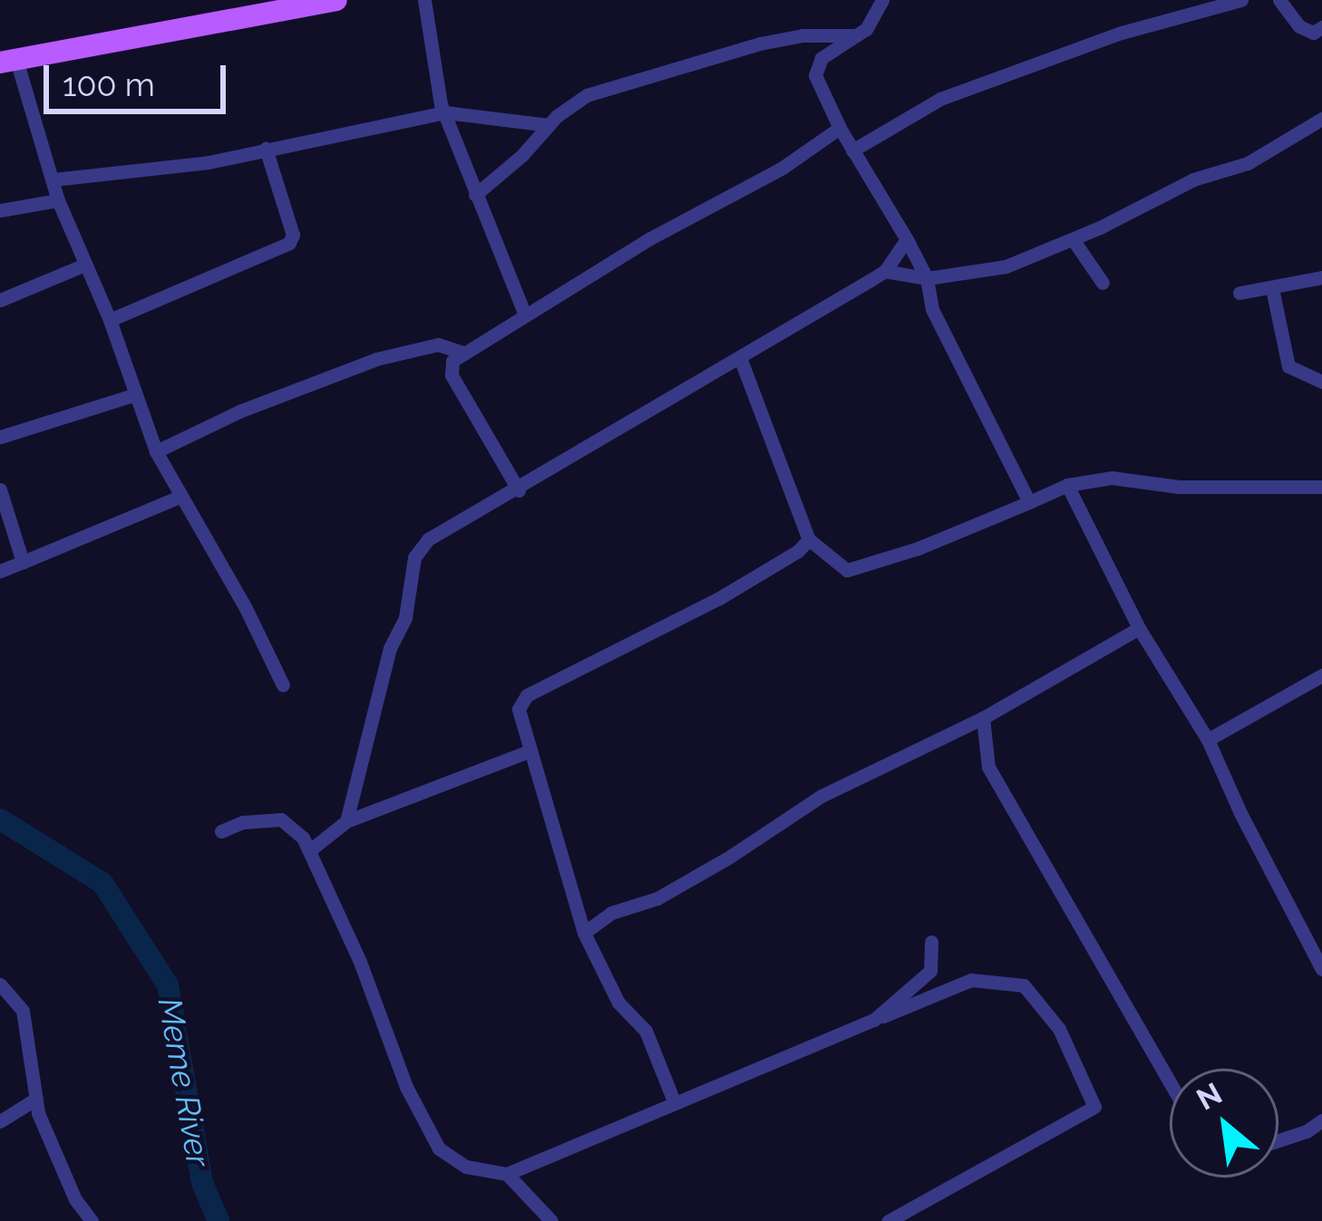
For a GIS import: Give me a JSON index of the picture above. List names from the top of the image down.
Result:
{
  "water": ["Meme River"],
  "scale_bar": "100 m",
  "north": "top left"
}
